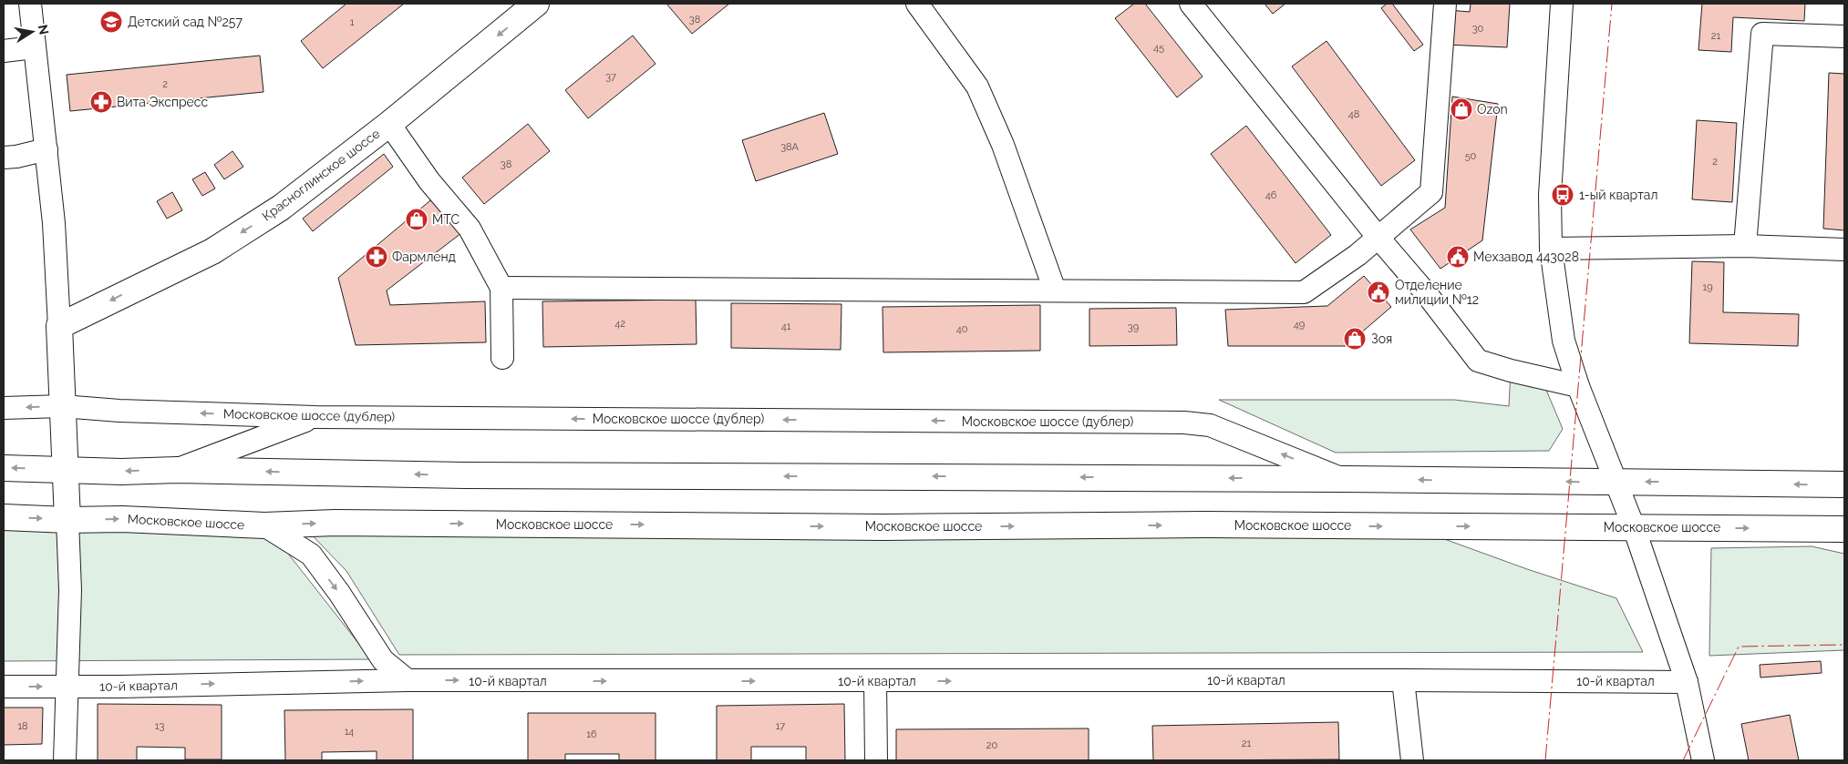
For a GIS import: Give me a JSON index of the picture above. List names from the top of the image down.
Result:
{
  "streets": {
    "main road": ["Красноглинское шоссе", "Московское шоссе"],
    "street": ["Московское шоссе (дублер)", "10-й квартал"]
  },
  "one_way": ["Красноглинское шоссе", "10-й квартал"],
  "places": {
    "school or university": ["Детский сад №257"],
    "pharmacy": ["Вита Экспресс", "Фармленд"],
    "shop": ["Ozon", "МТС", "Зоя"],
    "bus stop": ["1-ый квартал"],
    "public building": ["Мехзавод 443028", "Отделение милиции №12"]
  },
  "house_numbers": [
    "38",
    "1",
    "30",
    "21",
    "45",
    "37",
    "2",
    "48",
    "38А",
    "50",
    "2",
    "38",
    "46",
    "19",
    "42",
    "49",
    "41",
    "39",
    "40",
    "18",
    "13",
    "17",
    "14",
    "16",
    "21",
    "20"
  ],
  "north": "right"
}
